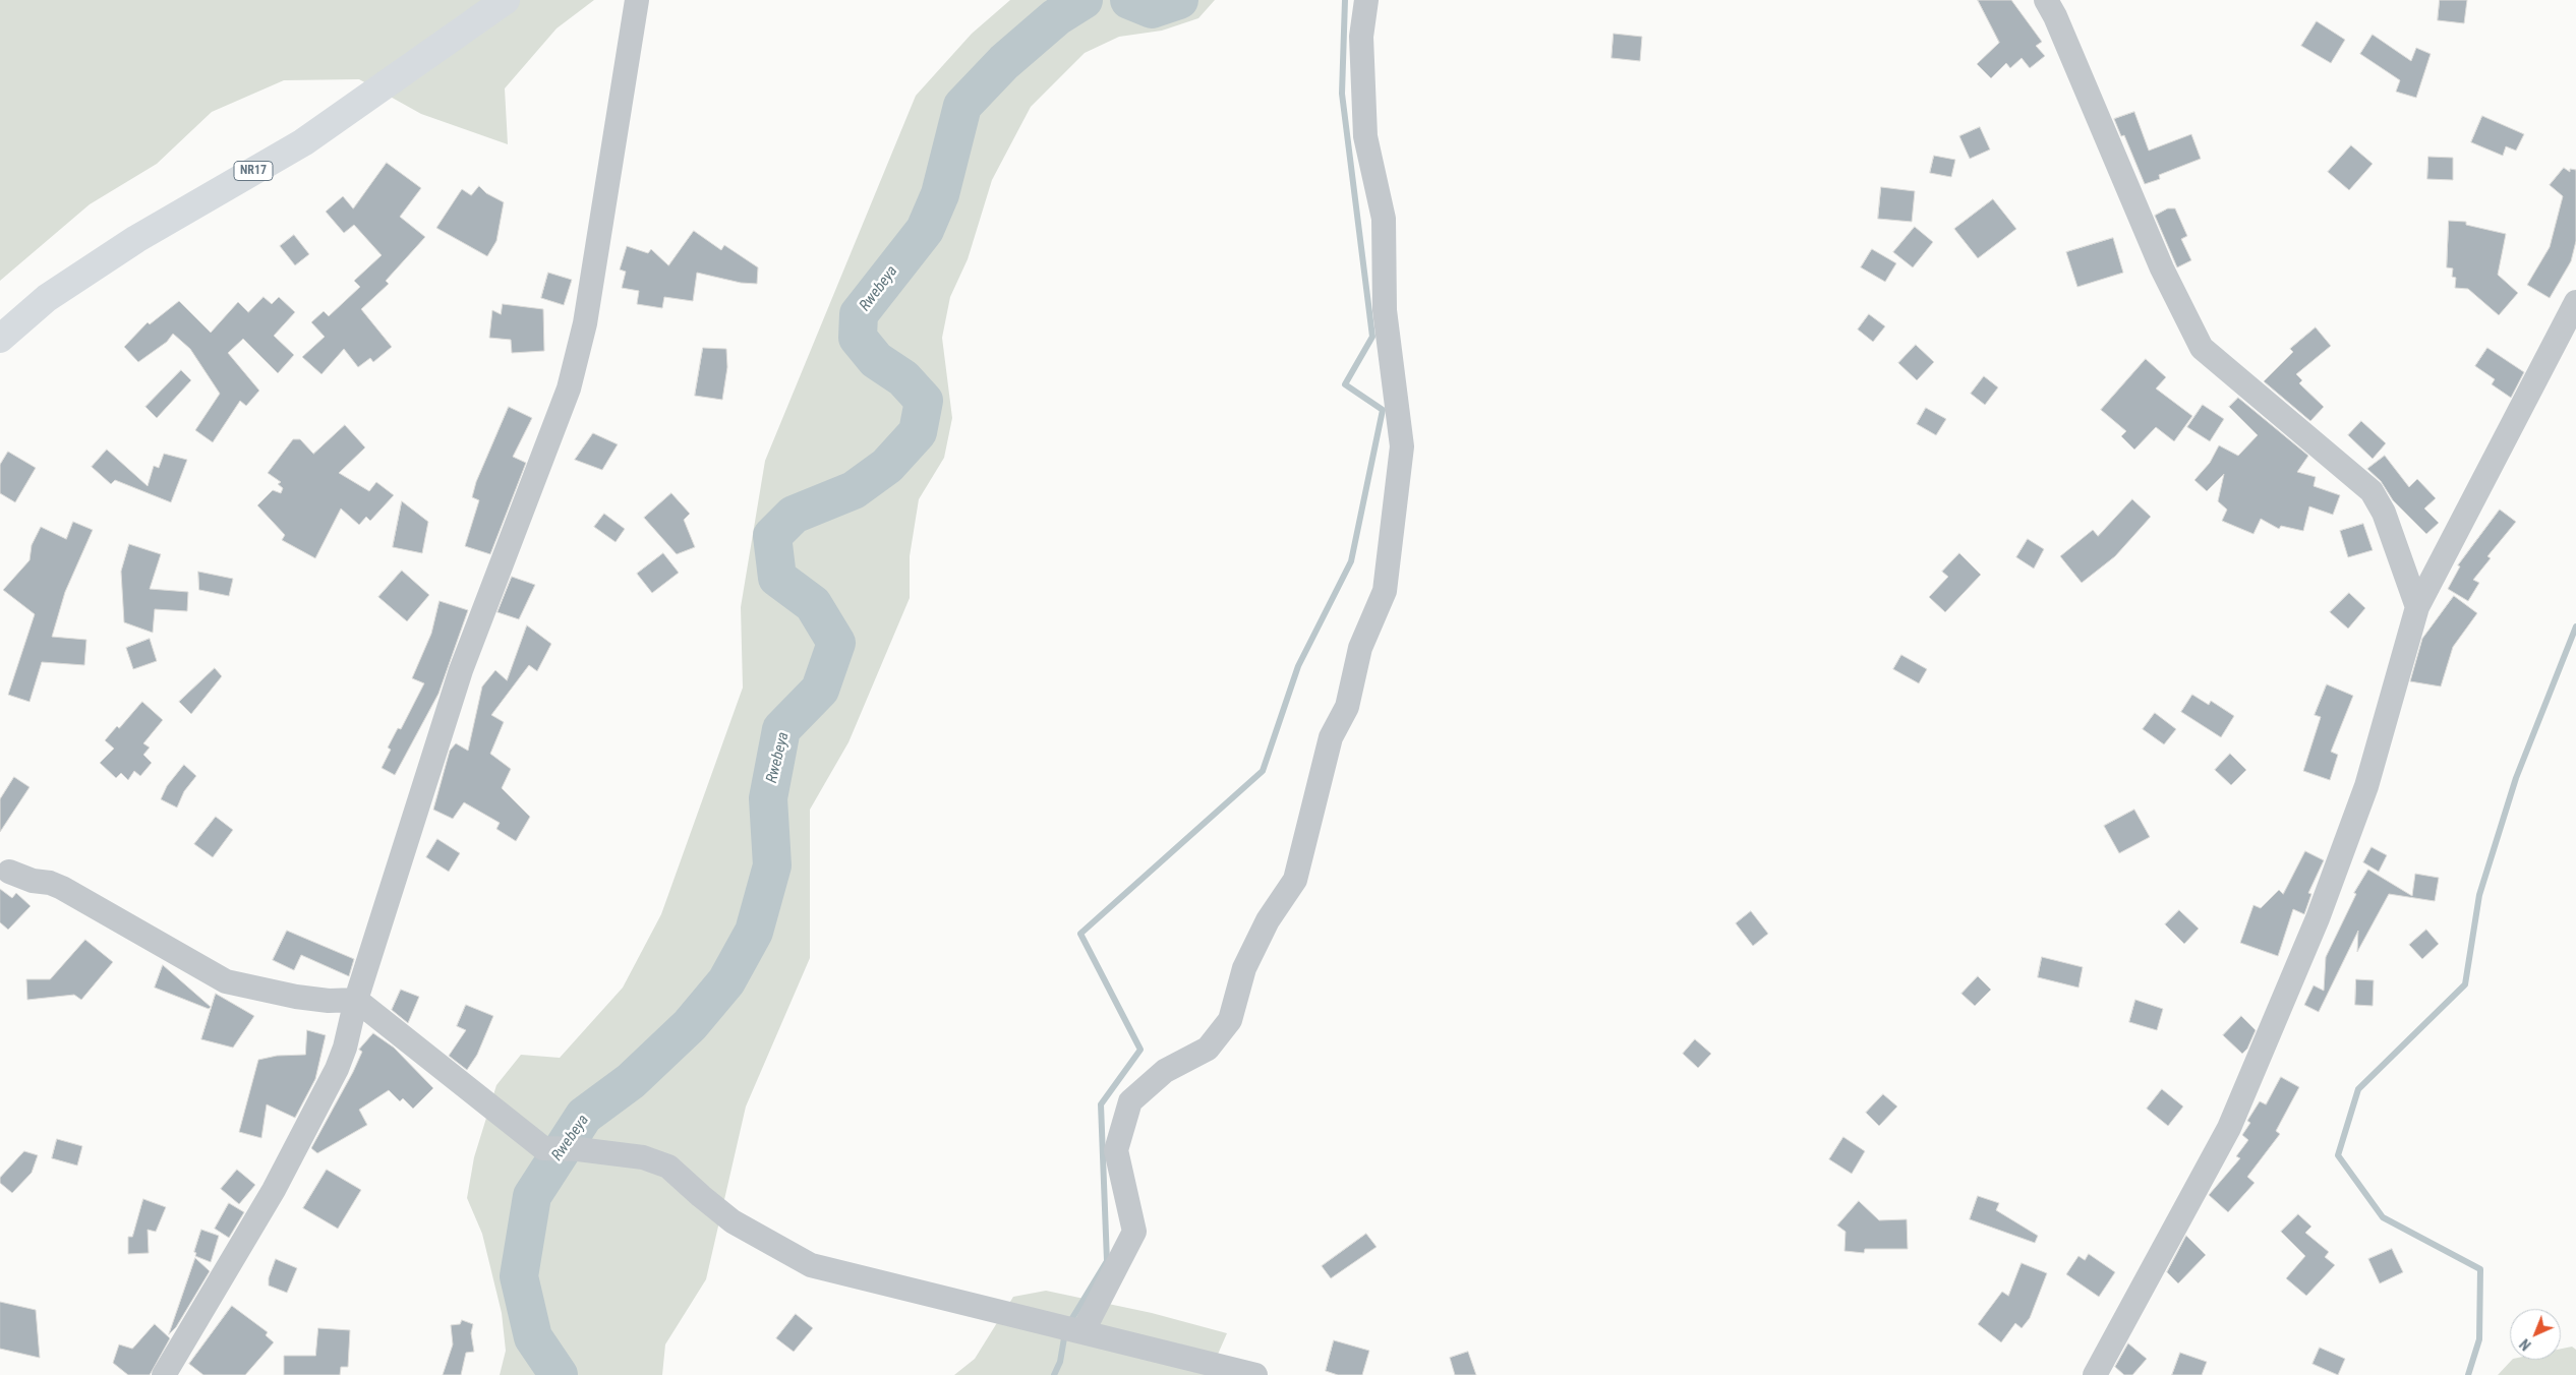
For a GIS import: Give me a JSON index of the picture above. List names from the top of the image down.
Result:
{
  "streets": {
    "main road": ["NR17"]
  },
  "water": ["Rwebeya"],
  "north": "bottom left"
}
